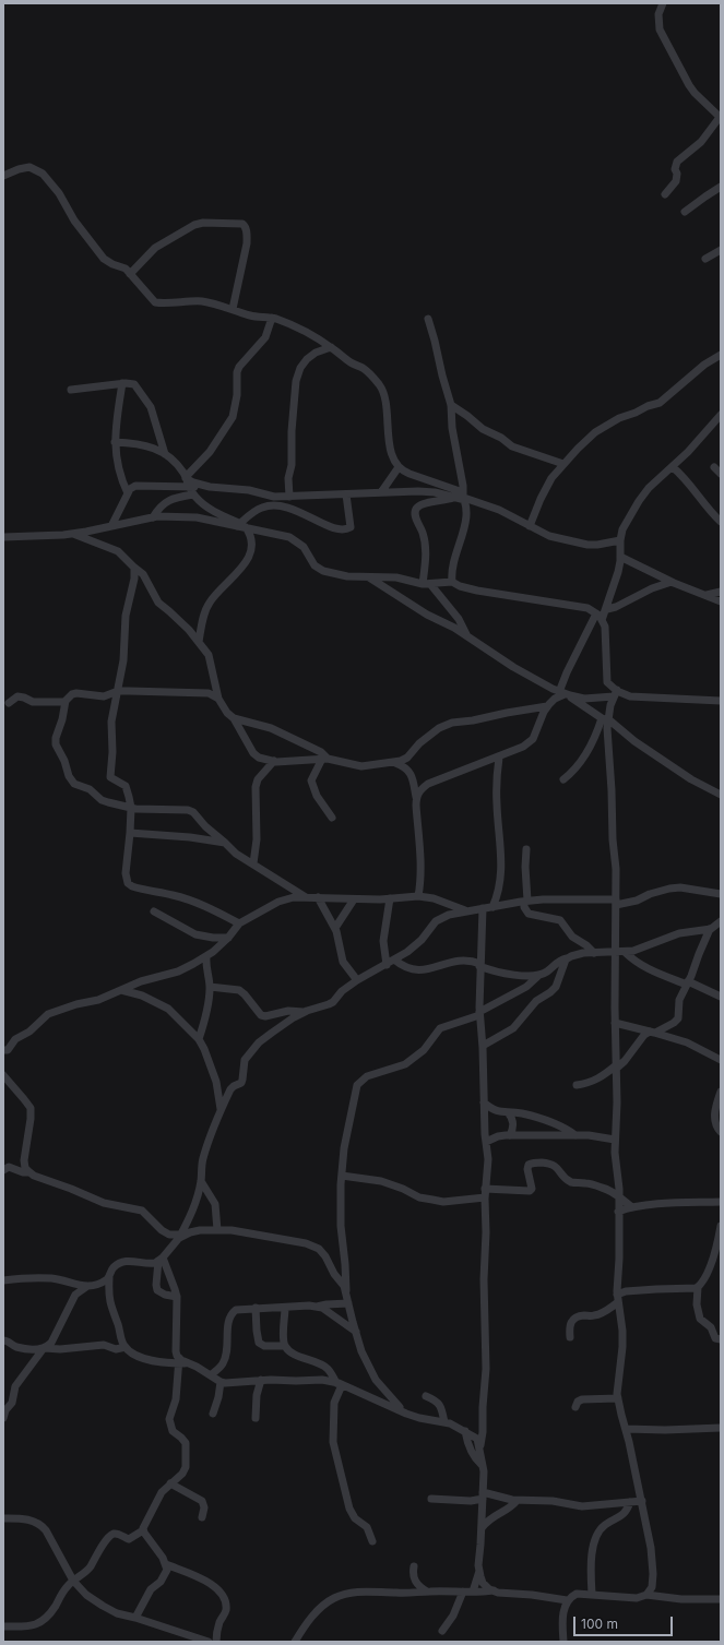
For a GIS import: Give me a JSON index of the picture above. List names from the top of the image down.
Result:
{
  "scale_bar": "100 m"
}
